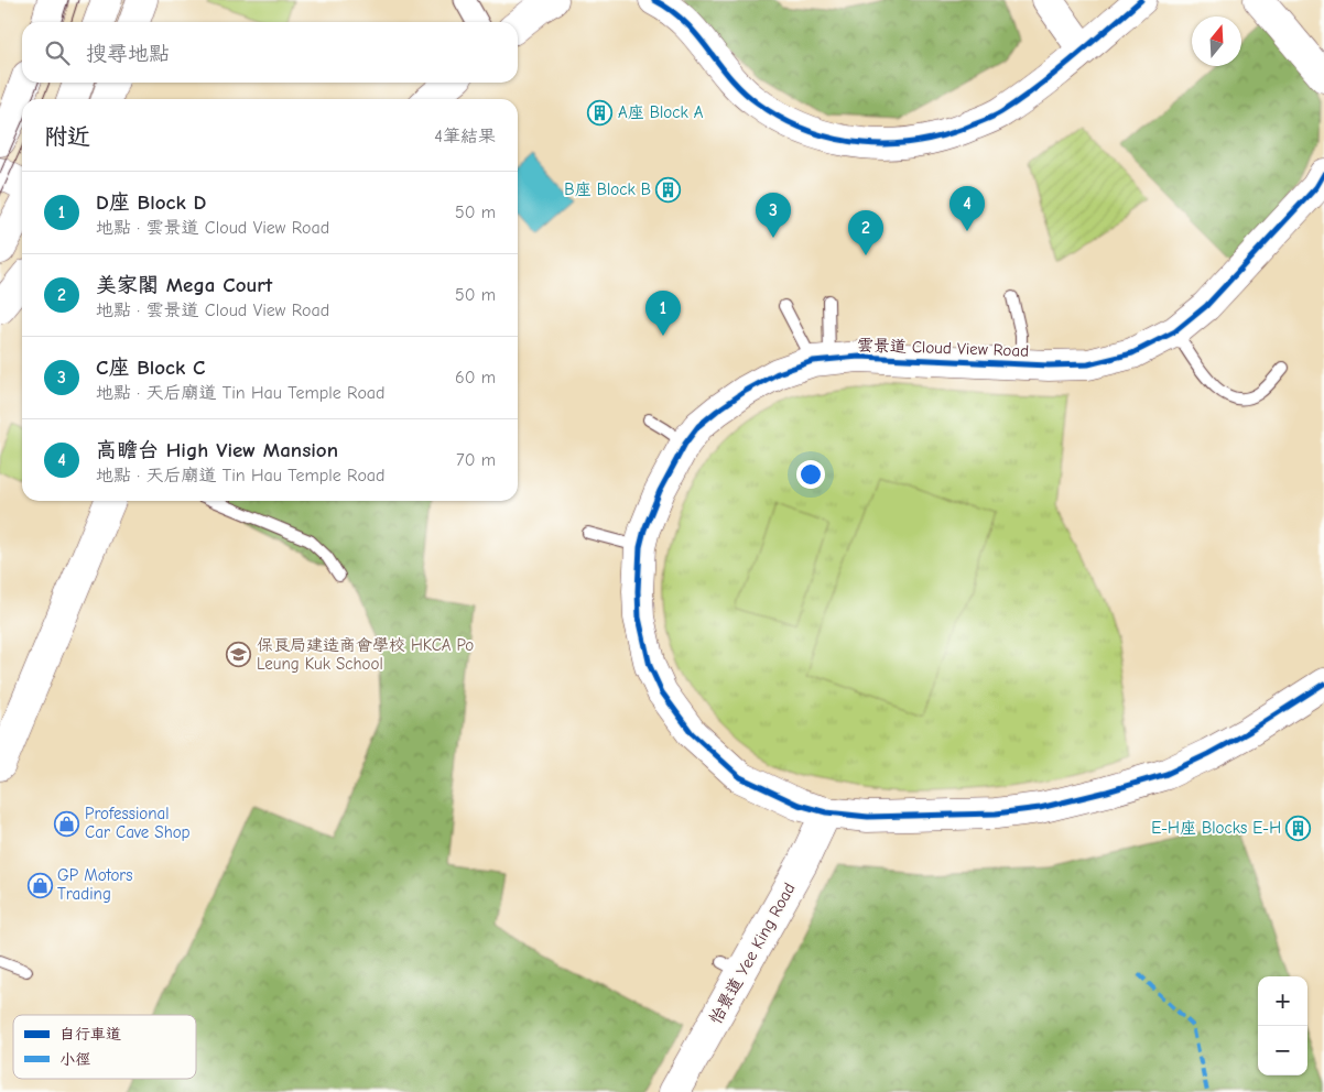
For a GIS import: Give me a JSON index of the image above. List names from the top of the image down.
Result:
{
  "streets": {
    "street": ["雲景道 Cloud View Road", "怡景道 Yee King Road"]
  },
  "crossings": [
    ["雲景道 Cloud View Road", "怡景道 Yee King Road"]
  ],
  "places": {
    "building": ["A座 Block A", "B座 Block B", "E-H座 Blocks E-H"],
    "school or university": ["保良局建造商會學校 HKCA Po Leung Kuk School"],
    "shop": ["Professional Car Cave Shop", "GP Motors Trading"]
  },
  "legend": ["自行車道", "小徑"],
  "north": "top",
  "page": {
    "search": "搜尋地點",
    "heading": ["附近", "4筆結果"],
    "list": [
      {
        "mark": "1",
        "name": "D座 Block D",
        "note": "地點 · 雲景道 Cloud View Road",
        "value": "50 m"
      },
      {
        "mark": "2",
        "name": "美家閣 Mega Court",
        "note": "地點 · 雲景道 Cloud View Road",
        "value": "50 m"
      },
      {
        "mark": "3",
        "name": "C座 Block C",
        "note": "地點 · 天后廟道 Tin Hau Temple Road",
        "value": "60 m"
      },
      {
        "mark": "4",
        "name": "高瞻台 High View Mansion",
        "note": "地點 · 天后廟道 Tin Hau Temple Road",
        "value": "70 m"
      }
    ],
    "pins": [
      "4",
      "3",
      "2",
      "1"
    ],
    "map_buttons": ["+", "−"]
  }
}
